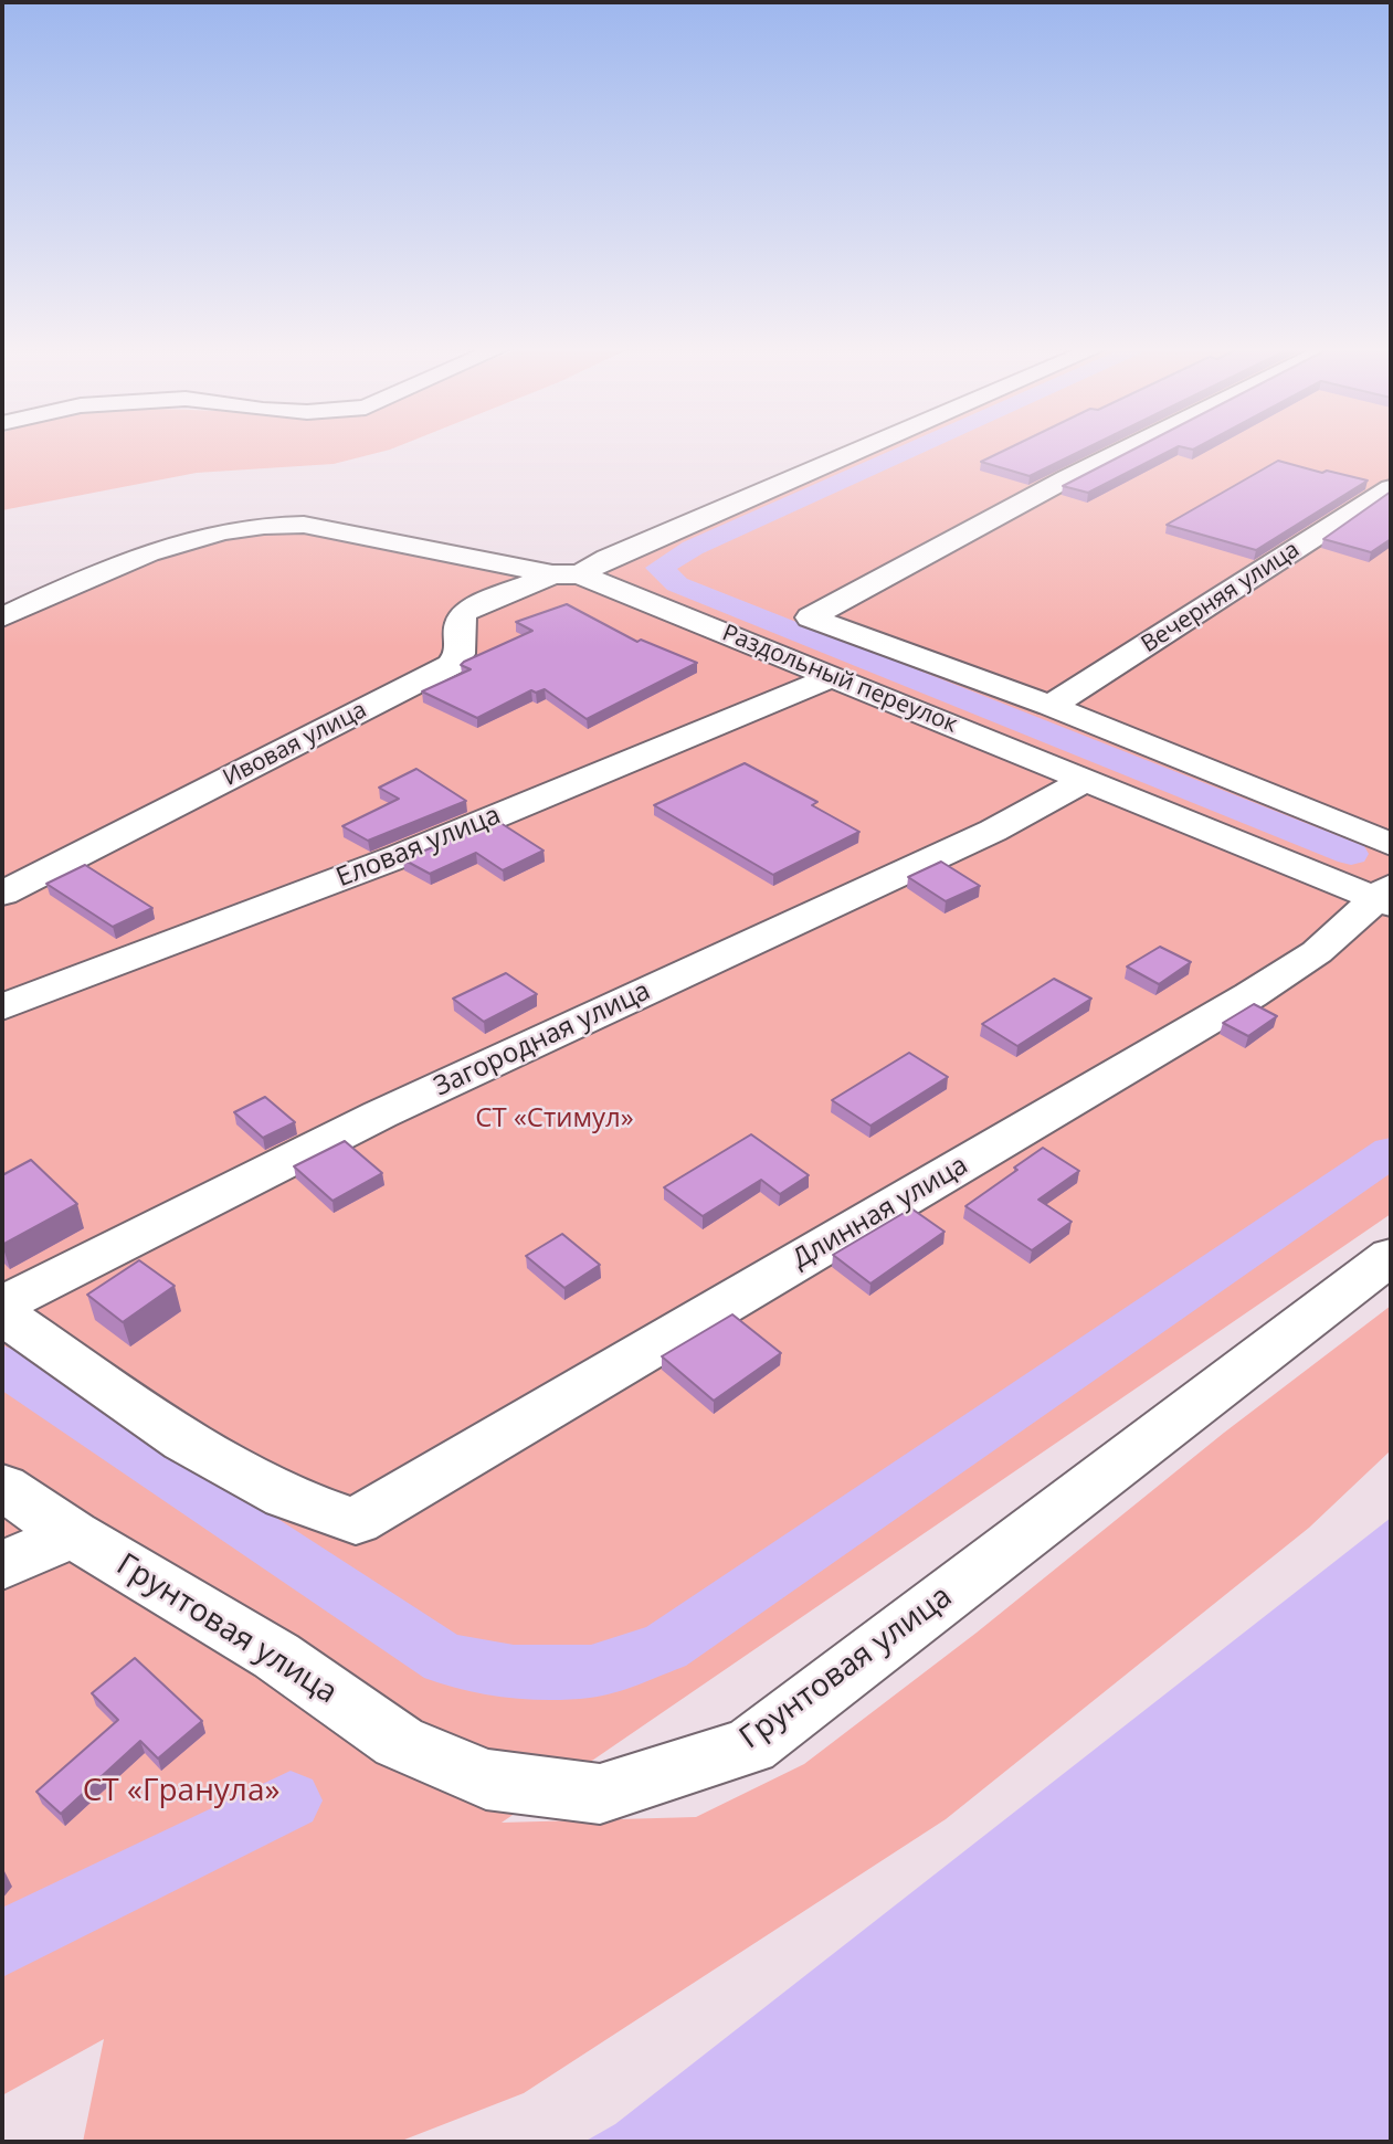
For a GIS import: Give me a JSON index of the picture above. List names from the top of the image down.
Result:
{
  "streets": {
    "street": [
      "Вечерняя улица",
      "Раздольный переулок",
      "Ивовая улица",
      "Еловая улица",
      "Загородная улица",
      "Длинная улица",
      "Грунтовая улица"
    ]
  },
  "crossings": [
    ["Раздольный переулок", "Ивовая улица"],
    ["Раздольный переулок", "Еловая улица"],
    ["Раздольный переулок", "Загородная улица"],
    ["Раздольный переулок", "Длинная улица"]
  ],
  "parks": ["СТ «Стимул»", "СТ «Гранула»"]
}
